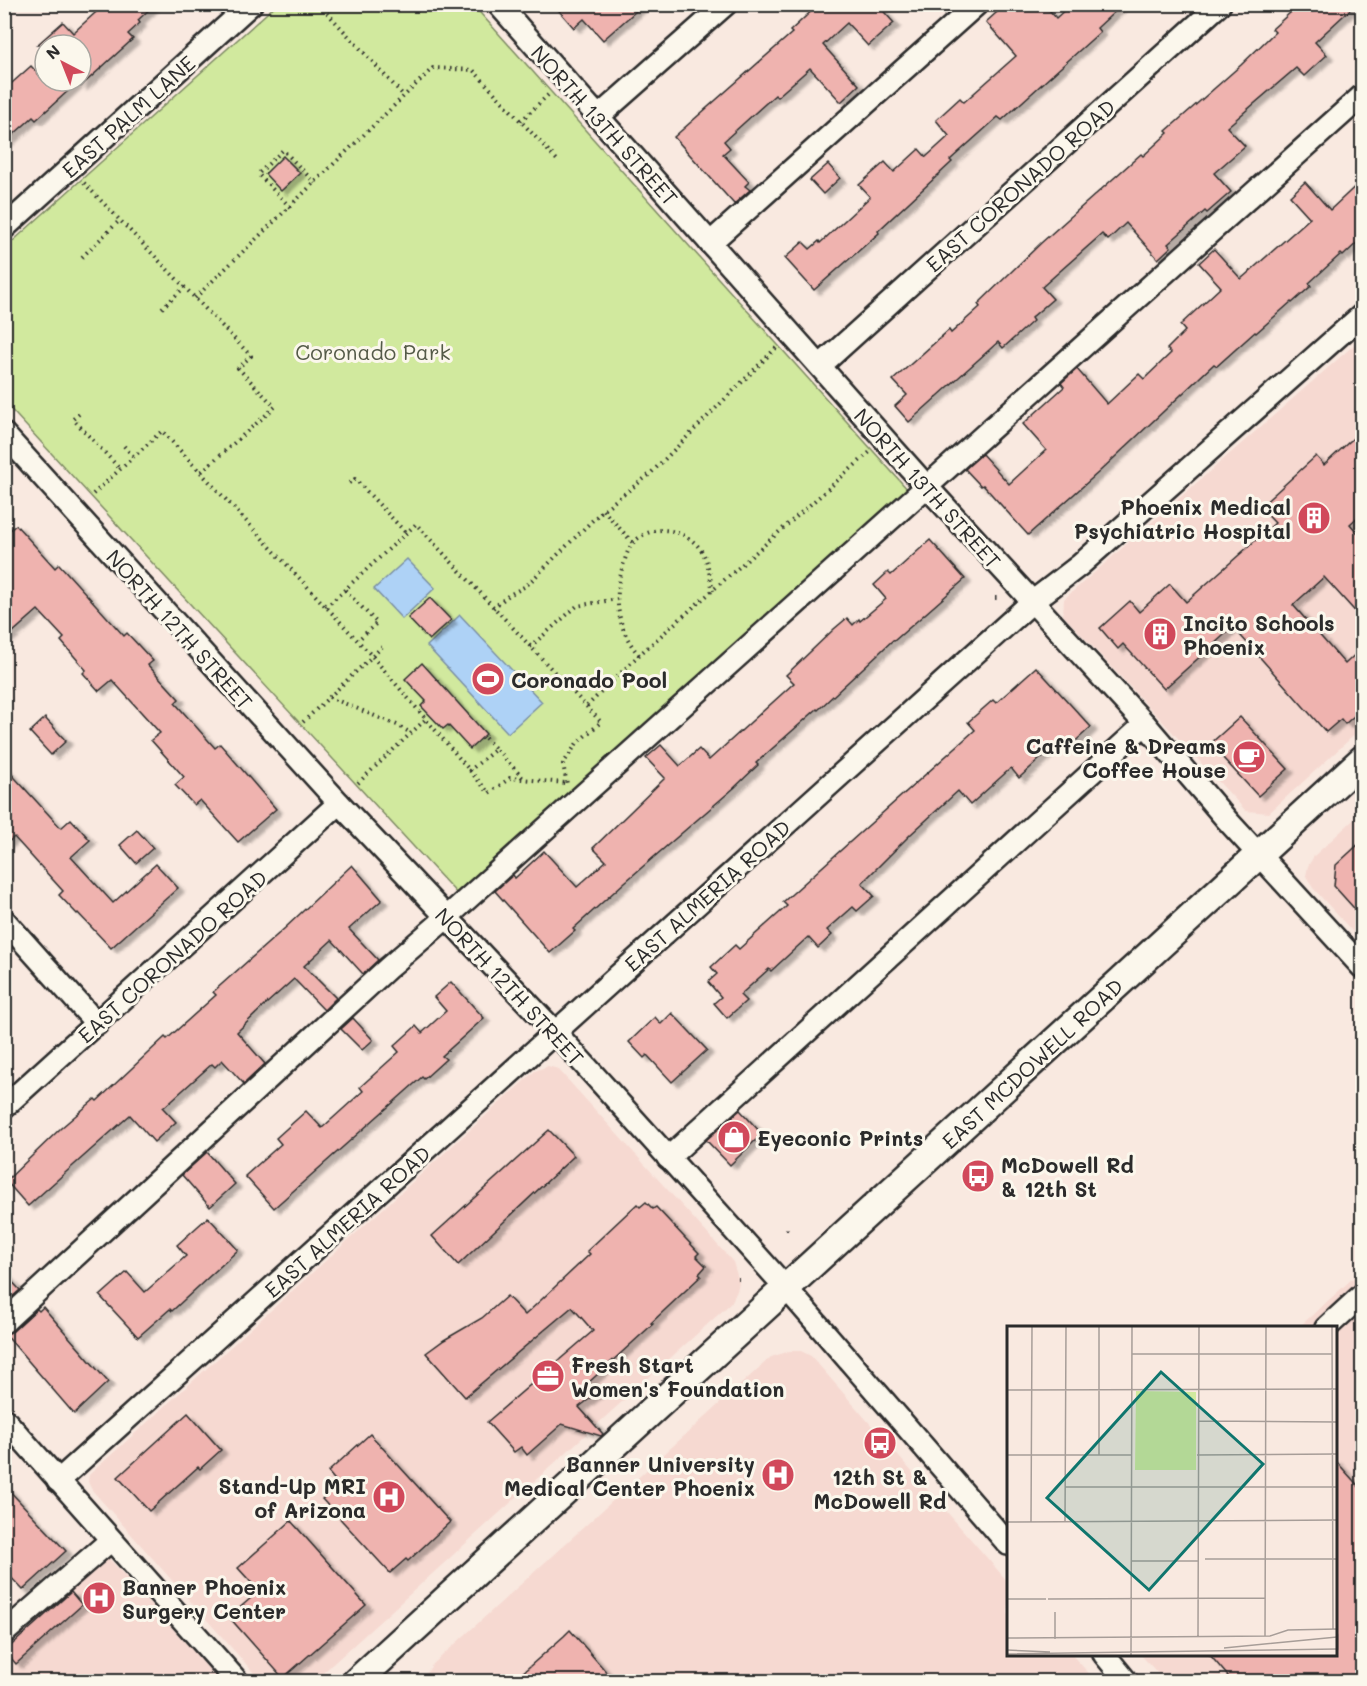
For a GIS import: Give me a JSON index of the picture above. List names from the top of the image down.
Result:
{
  "streets": {
    "main road": ["EAST MCDOWELL ROAD"],
    "street": [
      "EAST PALM LANE",
      "NORTH 13TH STREET",
      "EAST CORONADO ROAD",
      "NORTH 12TH STREET",
      "EAST ALMERIA ROAD"
    ]
  },
  "crossings": [
    ["NORTH 13TH STREET", "EAST CORONADO ROAD"],
    ["NORTH 13TH STREET", "EAST ALMERIA ROAD"],
    ["NORTH 13TH STREET", "EAST MCDOWELL ROAD"],
    ["EAST CORONADO ROAD", "NORTH 12TH STREET"],
    ["NORTH 12TH STREET", "EAST ALMERIA ROAD"],
    ["NORTH 12TH STREET", "EAST MCDOWELL ROAD"]
  ],
  "parks": ["Coronado Park"],
  "places": {
    "building": ["Phoenix Medical Psychiatric Hospital", "Incito Schools Phoenix"],
    "sports": ["Coronado Pool"],
    "cafe": ["Caffeine & Dreams Coffee House"],
    "shop": ["Eyeconic Prints"],
    "bus stop": ["McDowell Rd & 12th St", "12th St & McDowell Rd"],
    "office": ["Fresh Start Women's Foundation"],
    "hospital": ["Banner University Medical Center Phoenix", "Stand-Up MRI of Arizona", "Banner Phoenix Surgery Center"]
  },
  "north": "top left"
}
